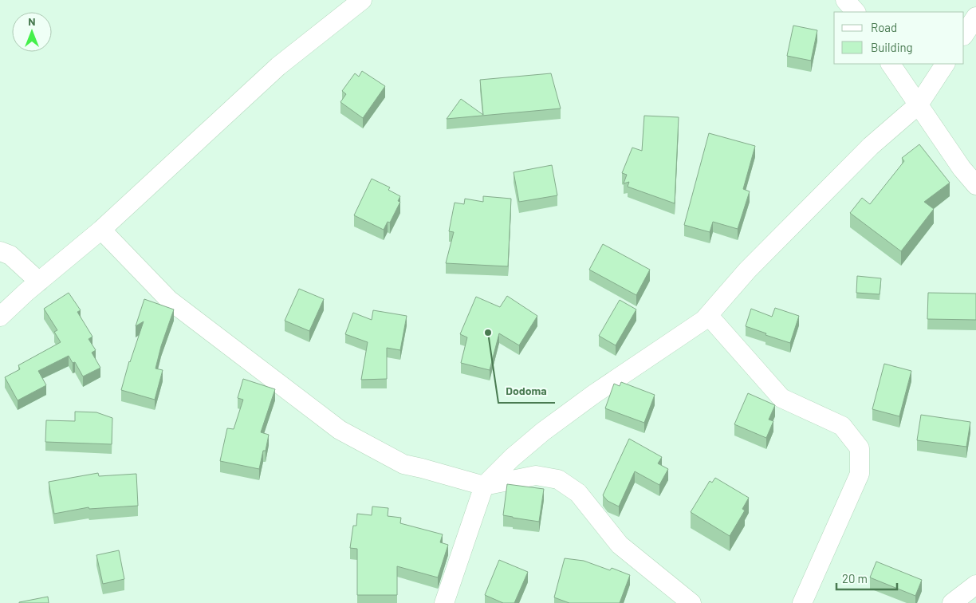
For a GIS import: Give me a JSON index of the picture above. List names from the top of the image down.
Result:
{
  "places": ["Dodoma"],
  "legend": ["Road", "Building"],
  "scale_bar": "20 m",
  "north": "top"
}
